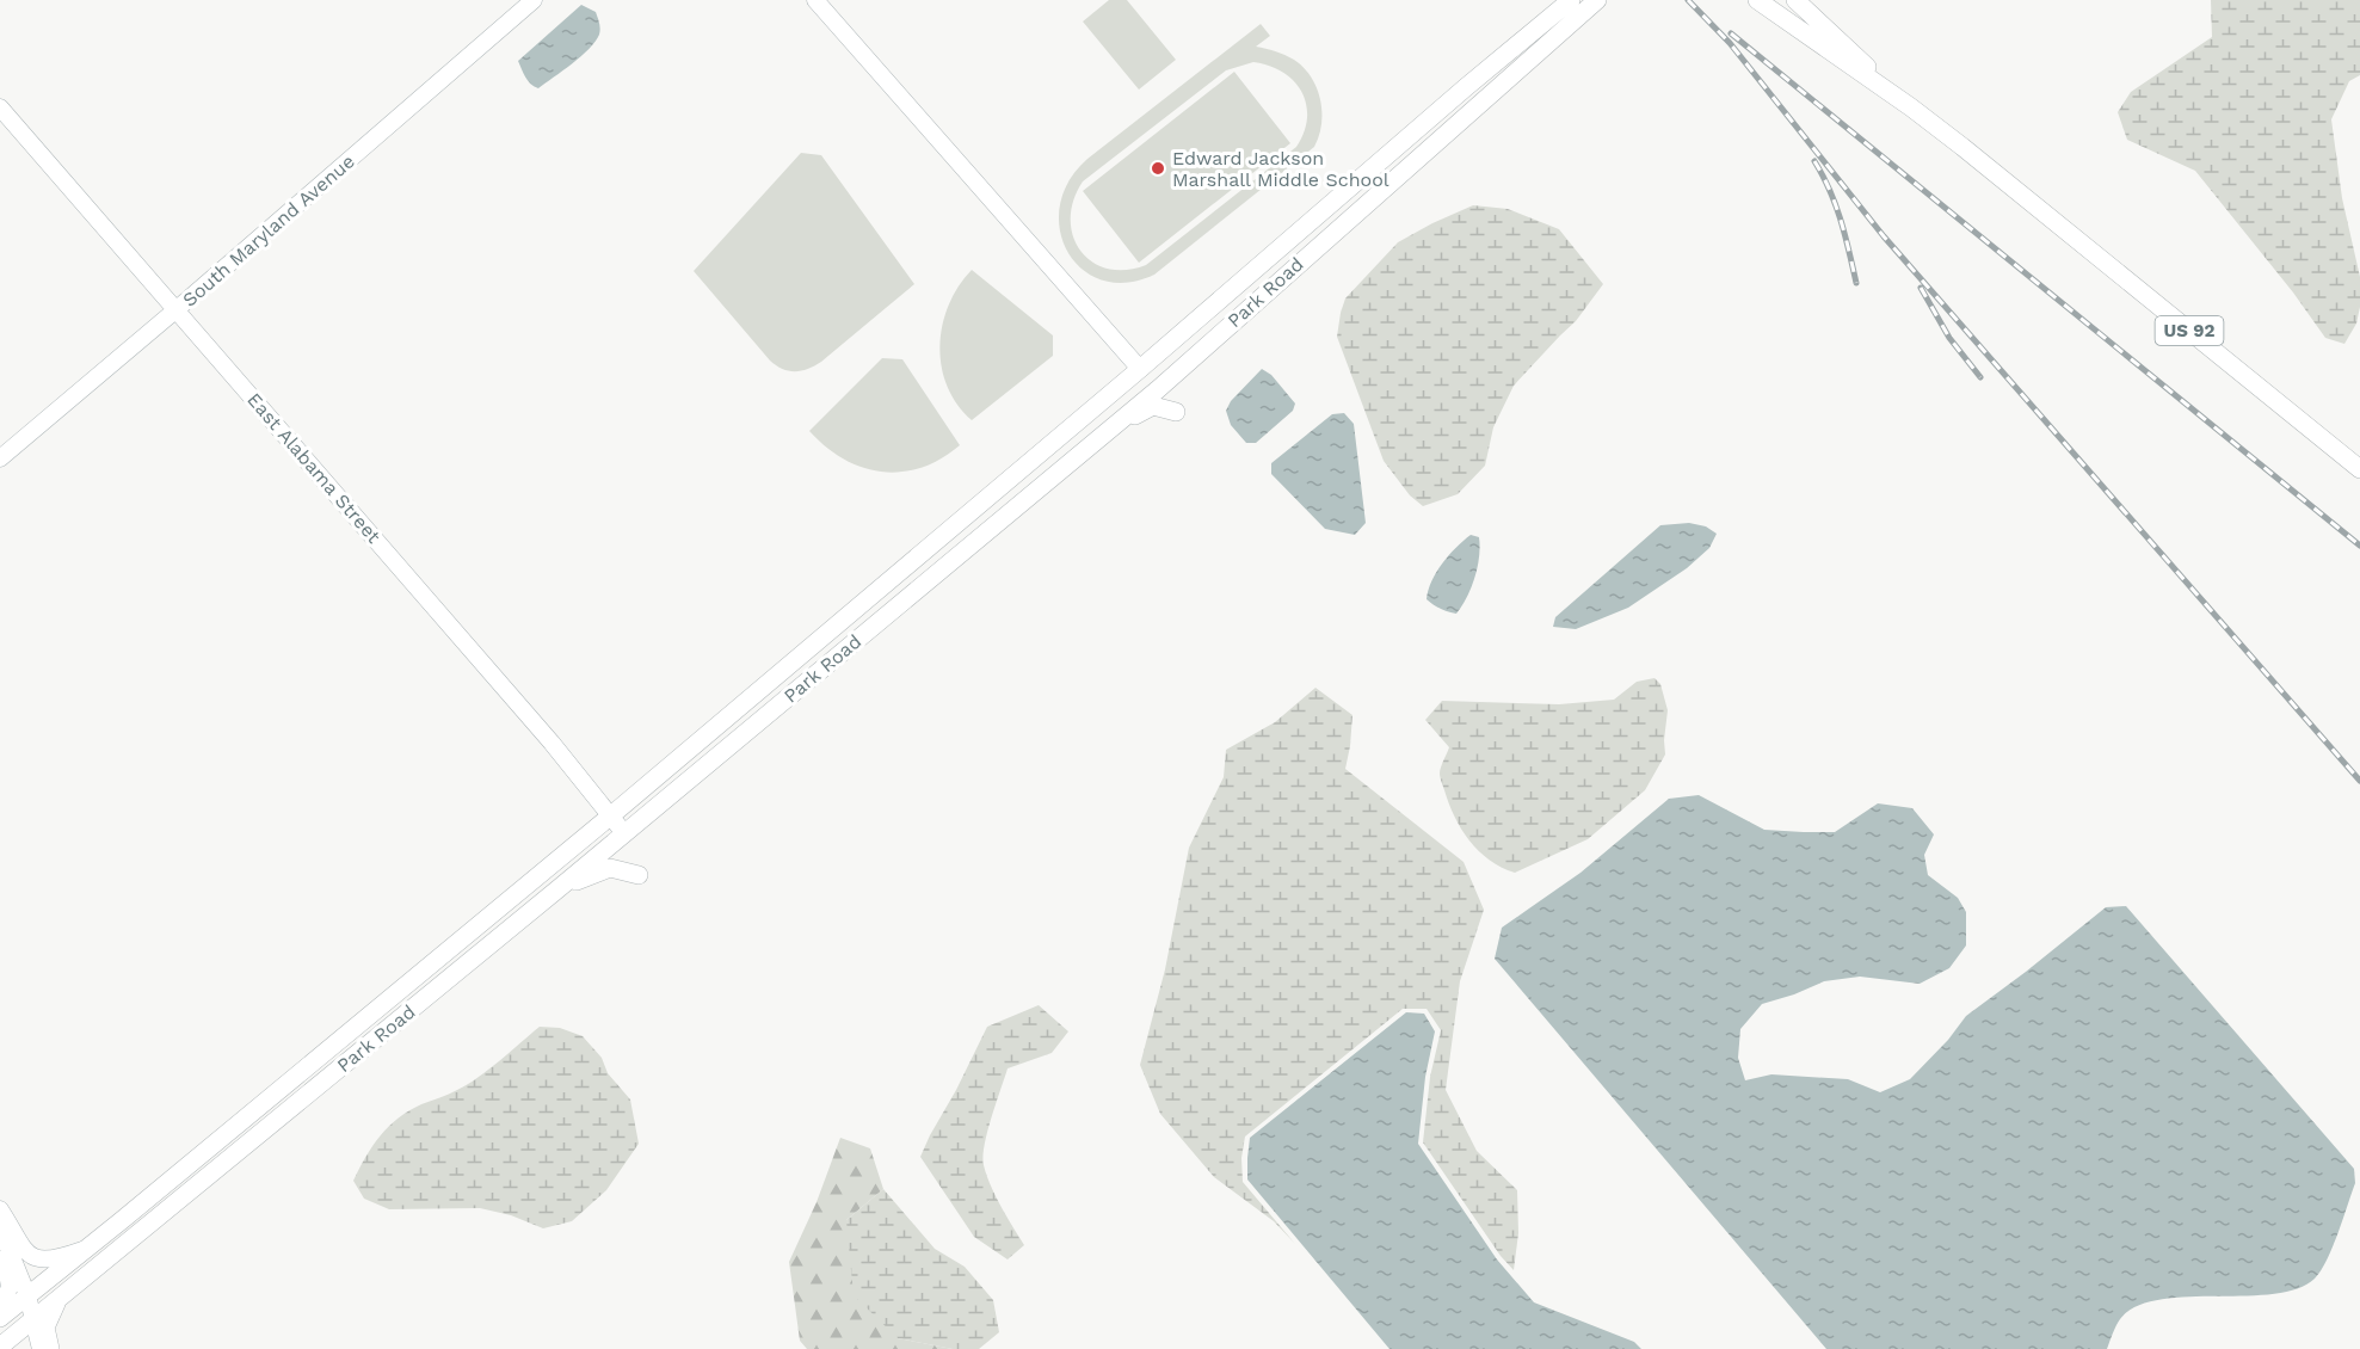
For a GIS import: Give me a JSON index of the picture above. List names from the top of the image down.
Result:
{
  "streets": {
    "main road": ["Park Road", "US 92"],
    "street": ["South Maryland Avenue", "East Alabama Street"]
  },
  "crossings": [
    ["South Maryland Avenue", "East Alabama Street"],
    ["Park Road", "East Alabama Street"]
  ],
  "places": ["Edward Jackson Marshall Middle School"]
}
